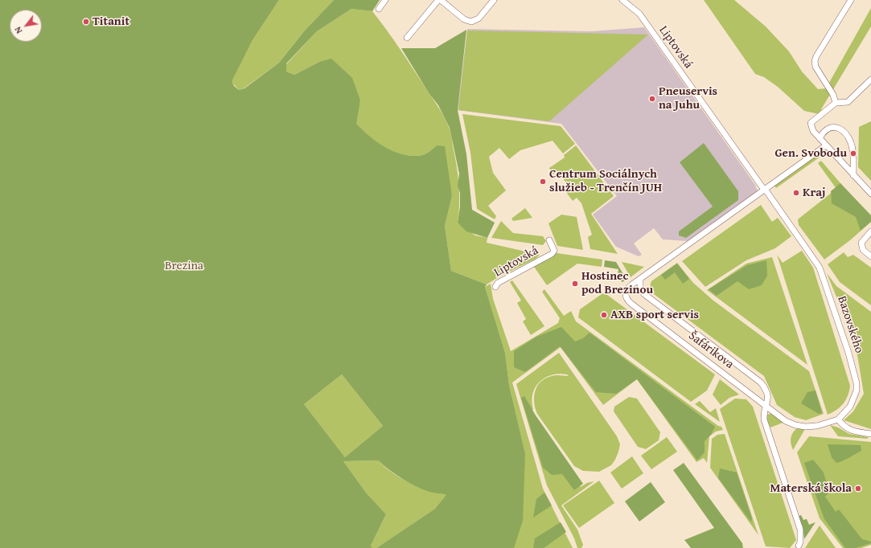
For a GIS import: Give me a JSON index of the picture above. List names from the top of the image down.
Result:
{
  "streets": {
    "street": ["Liptovská", "Bazovského", "Šafárikova"]
  },
  "crossings": [
    ["Liptovská", "Bazovského"]
  ],
  "parks": ["Brezina"],
  "places": [
    "Titanit",
    "Pneuservis na Juhu",
    "Gen. Svobodu",
    "Centrum Sociálnych služieb - Trenčín JUH",
    "Kraj",
    "Hostinec pod Brezinou",
    "AXB sport servis",
    "Materská škola"
  ],
  "north": "bottom left"
}
